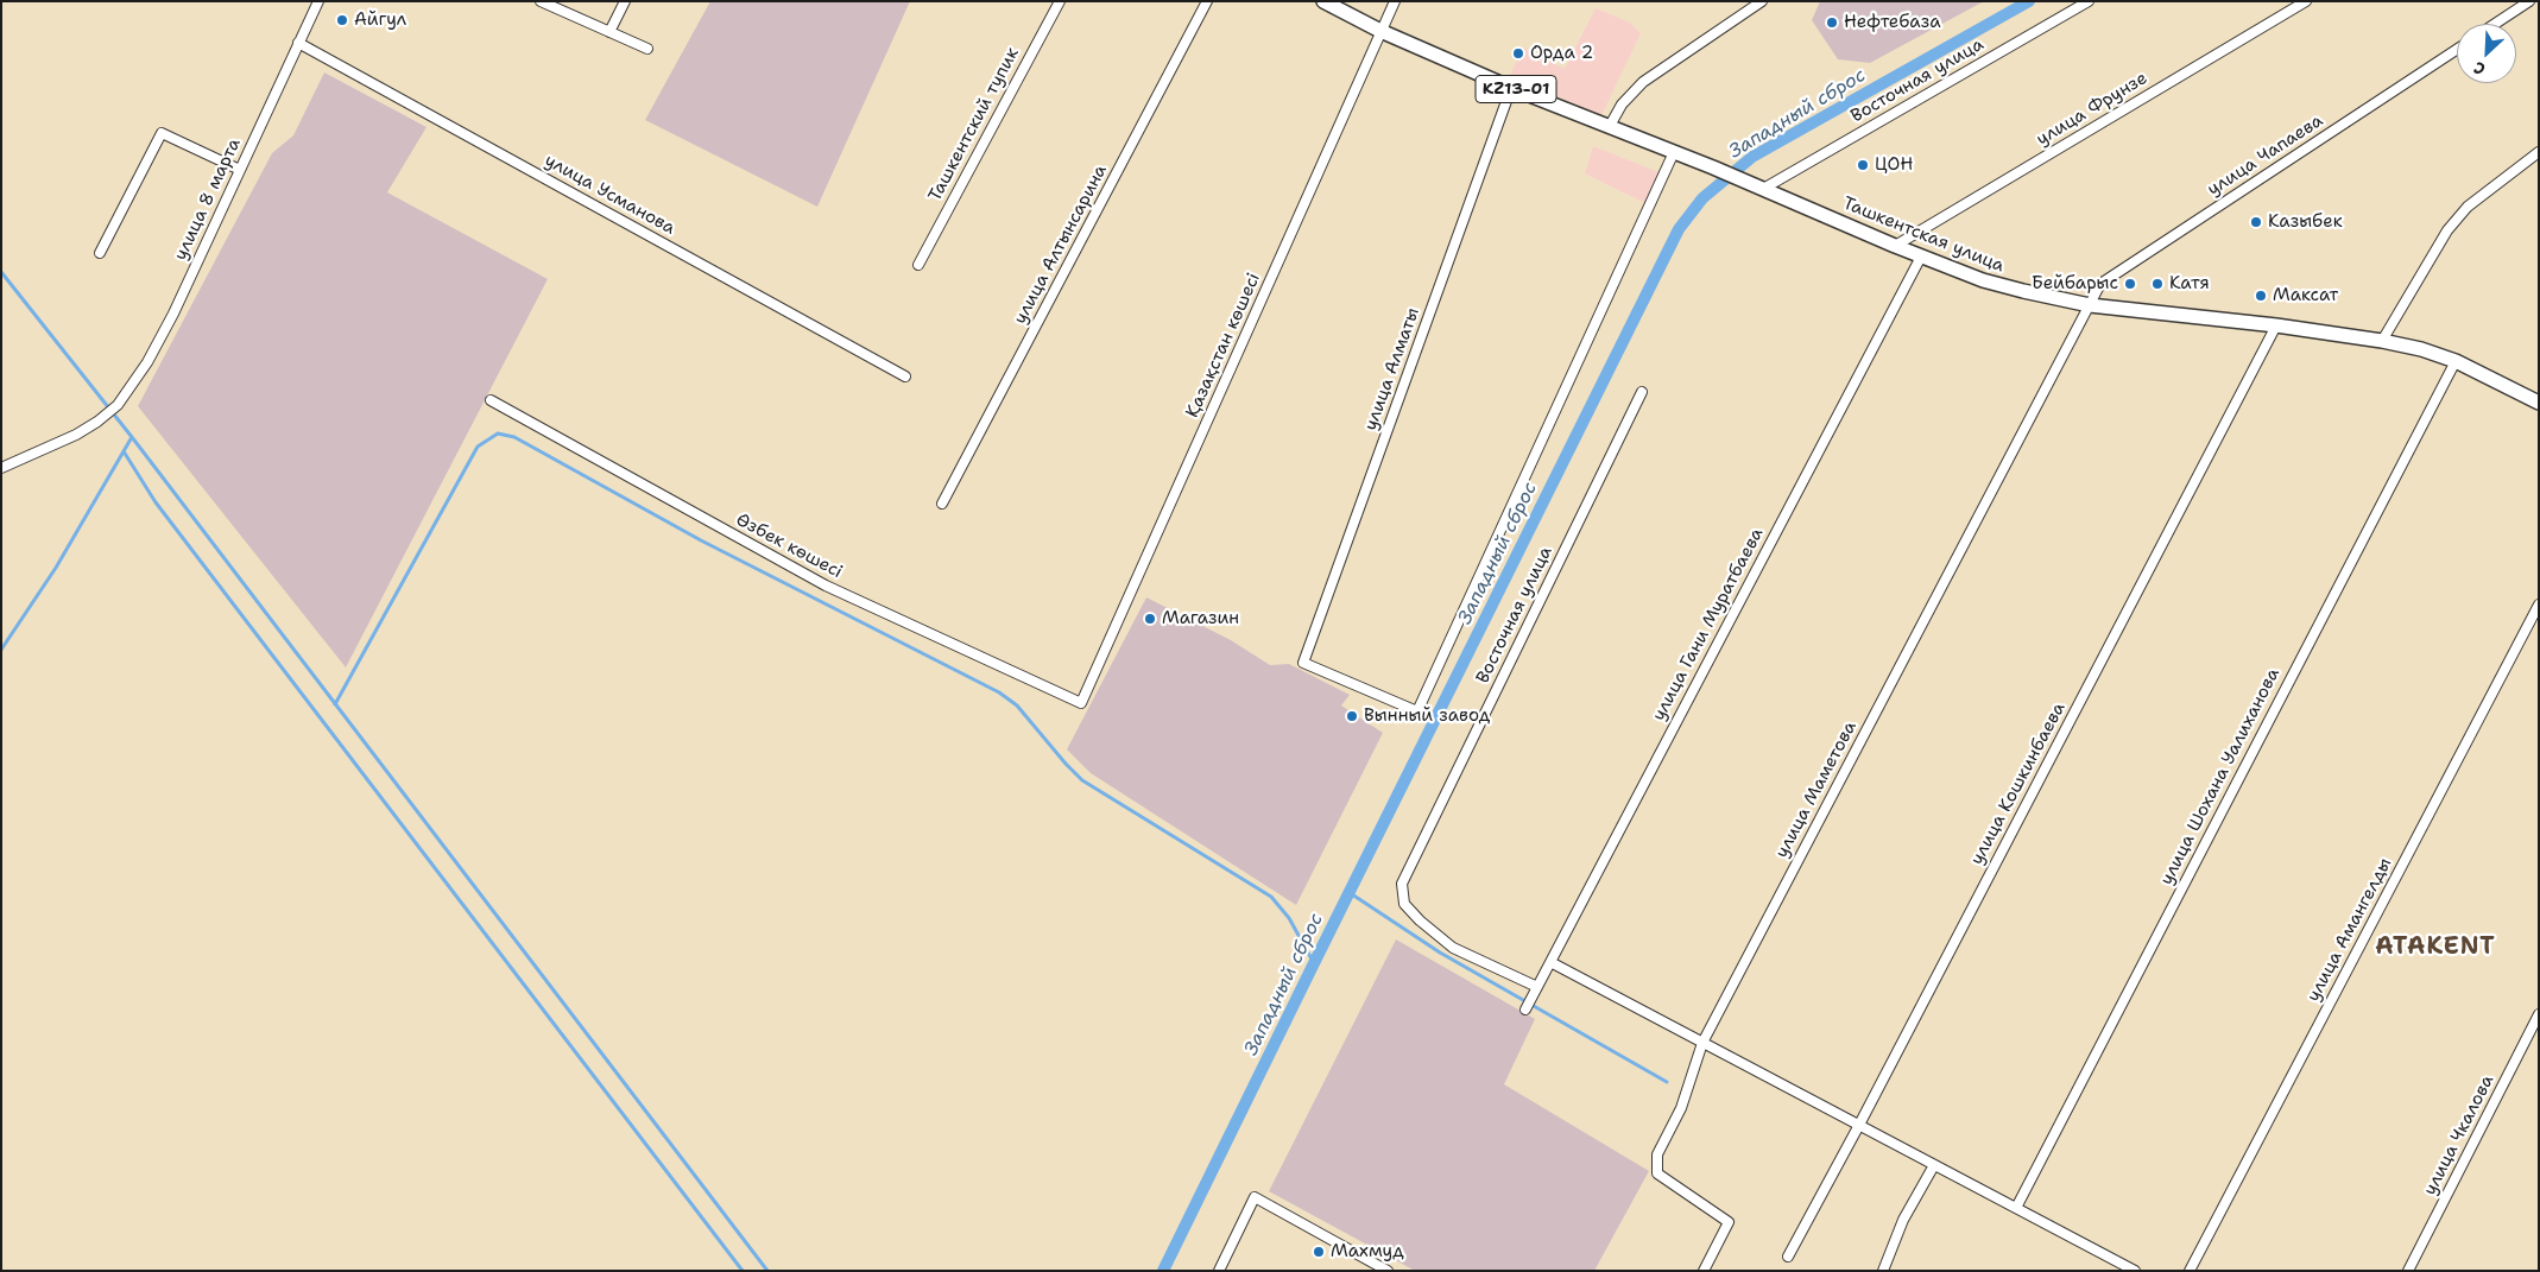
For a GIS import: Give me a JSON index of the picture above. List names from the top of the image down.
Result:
{
  "streets": {
    "main road": ["KZ13-01", "Ташкентская улица"],
    "street": [
      "Восточная улица",
      "улица Фрунзе",
      "Ташкентский тупик",
      "улица Чапаева",
      "улица Усманова",
      "улица 8 марта",
      "улица Алтынсарина",
      "Қазақстан көшесі",
      "улица Алматы",
      "Өзбек көшесі",
      "улица Гани Муратбаева",
      "улица Шохана Уалиханова",
      "улица Кошкинбаева",
      "улица Маметова",
      "улица Амангелды",
      "улица Чкалова"
    ]
  },
  "crossings": [
    ["Восточная улица", "Ташкентская улица"],
    ["Восточная улица", "улица Гани Муратбаева"],
    ["улица Фрунзе", "Ташкентская улица"],
    ["улица Чапаева", "Ташкентская улица"],
    ["улица Чапаева", "улица Маметова"],
    ["улица Усманова", "улица 8 марта"],
    ["Ташкентская улица", "Қазақстан көшесі"],
    ["Ташкентская улица", "улица Алматы"],
    ["Ташкентская улица", "улица Гани Муратбаева"],
    ["Ташкентская улица", "улица Шохана Уалиханова"],
    ["Ташкентская улица", "улица Кошкинбаева"],
    ["Ташкентская улица", "улица Маметова"],
    ["Қазақстан көшесі", "Өзбек көшесі"]
  ],
  "districts": ["ATAKENT"],
  "water": ["Западный сброс"],
  "places": [
    "Айгул",
    "Нефтебаза",
    "Орда 2",
    "ЦОН",
    "Казыбек",
    "Бейбарыс",
    "Катя",
    "Максат",
    "Магазин",
    "Вынный завод",
    "Махмуд"
  ],
  "north": "bottom left"
}
